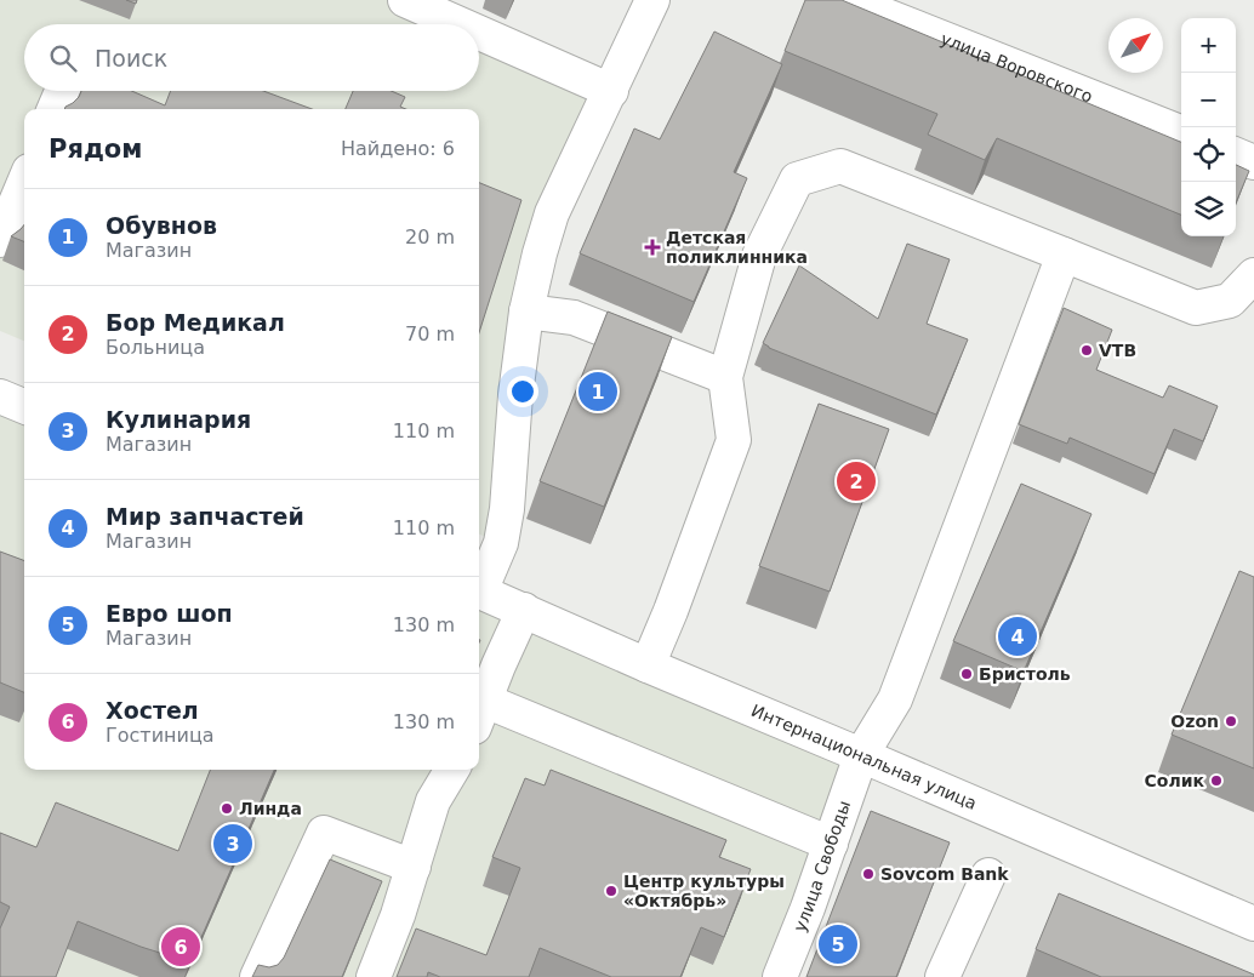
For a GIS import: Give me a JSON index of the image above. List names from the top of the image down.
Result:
{
  "streets": {
    "street": ["улица Воровского", "Интернациональная улица", "улица Свободы"]
  },
  "crossings": [
    ["Интернациональная улица", "улица Свободы"]
  ],
  "places": {
    "health": ["Детская поликлинника"],
    "other": [
      "VTB",
      "Бристоль",
      "Ozon",
      "Солик",
      "Линда",
      "Sovcom Bank",
      "Центр культуры «Октябрь»"
    ]
  },
  "north": "top right",
  "page": {
    "map_buttons": ["+", "−"],
    "search": "Поиск",
    "heading": ["Рядом", "Найдено: 6"],
    "list": [
      {
        "mark": "1",
        "name": "Обувнов",
        "note": "Магазин",
        "value": "20 m"
      },
      {
        "mark": "2",
        "name": "Бор Медикал",
        "note": "Больница",
        "value": "70 m"
      },
      {
        "mark": "3",
        "name": "Кулинария",
        "note": "Магазин",
        "value": "110 m"
      },
      {
        "mark": "4",
        "name": "Мир запчастей",
        "note": "Магазин",
        "value": "110 m"
      },
      {
        "mark": "5",
        "name": "Евро шоп",
        "note": "Магазин",
        "value": "130 m"
      },
      {
        "mark": "6",
        "name": "Хостел",
        "note": "Гостиница",
        "value": "130 m"
      }
    ],
    "pins": [
      "1",
      "2",
      "4",
      "3",
      "5",
      "6"
    ]
  }
}
